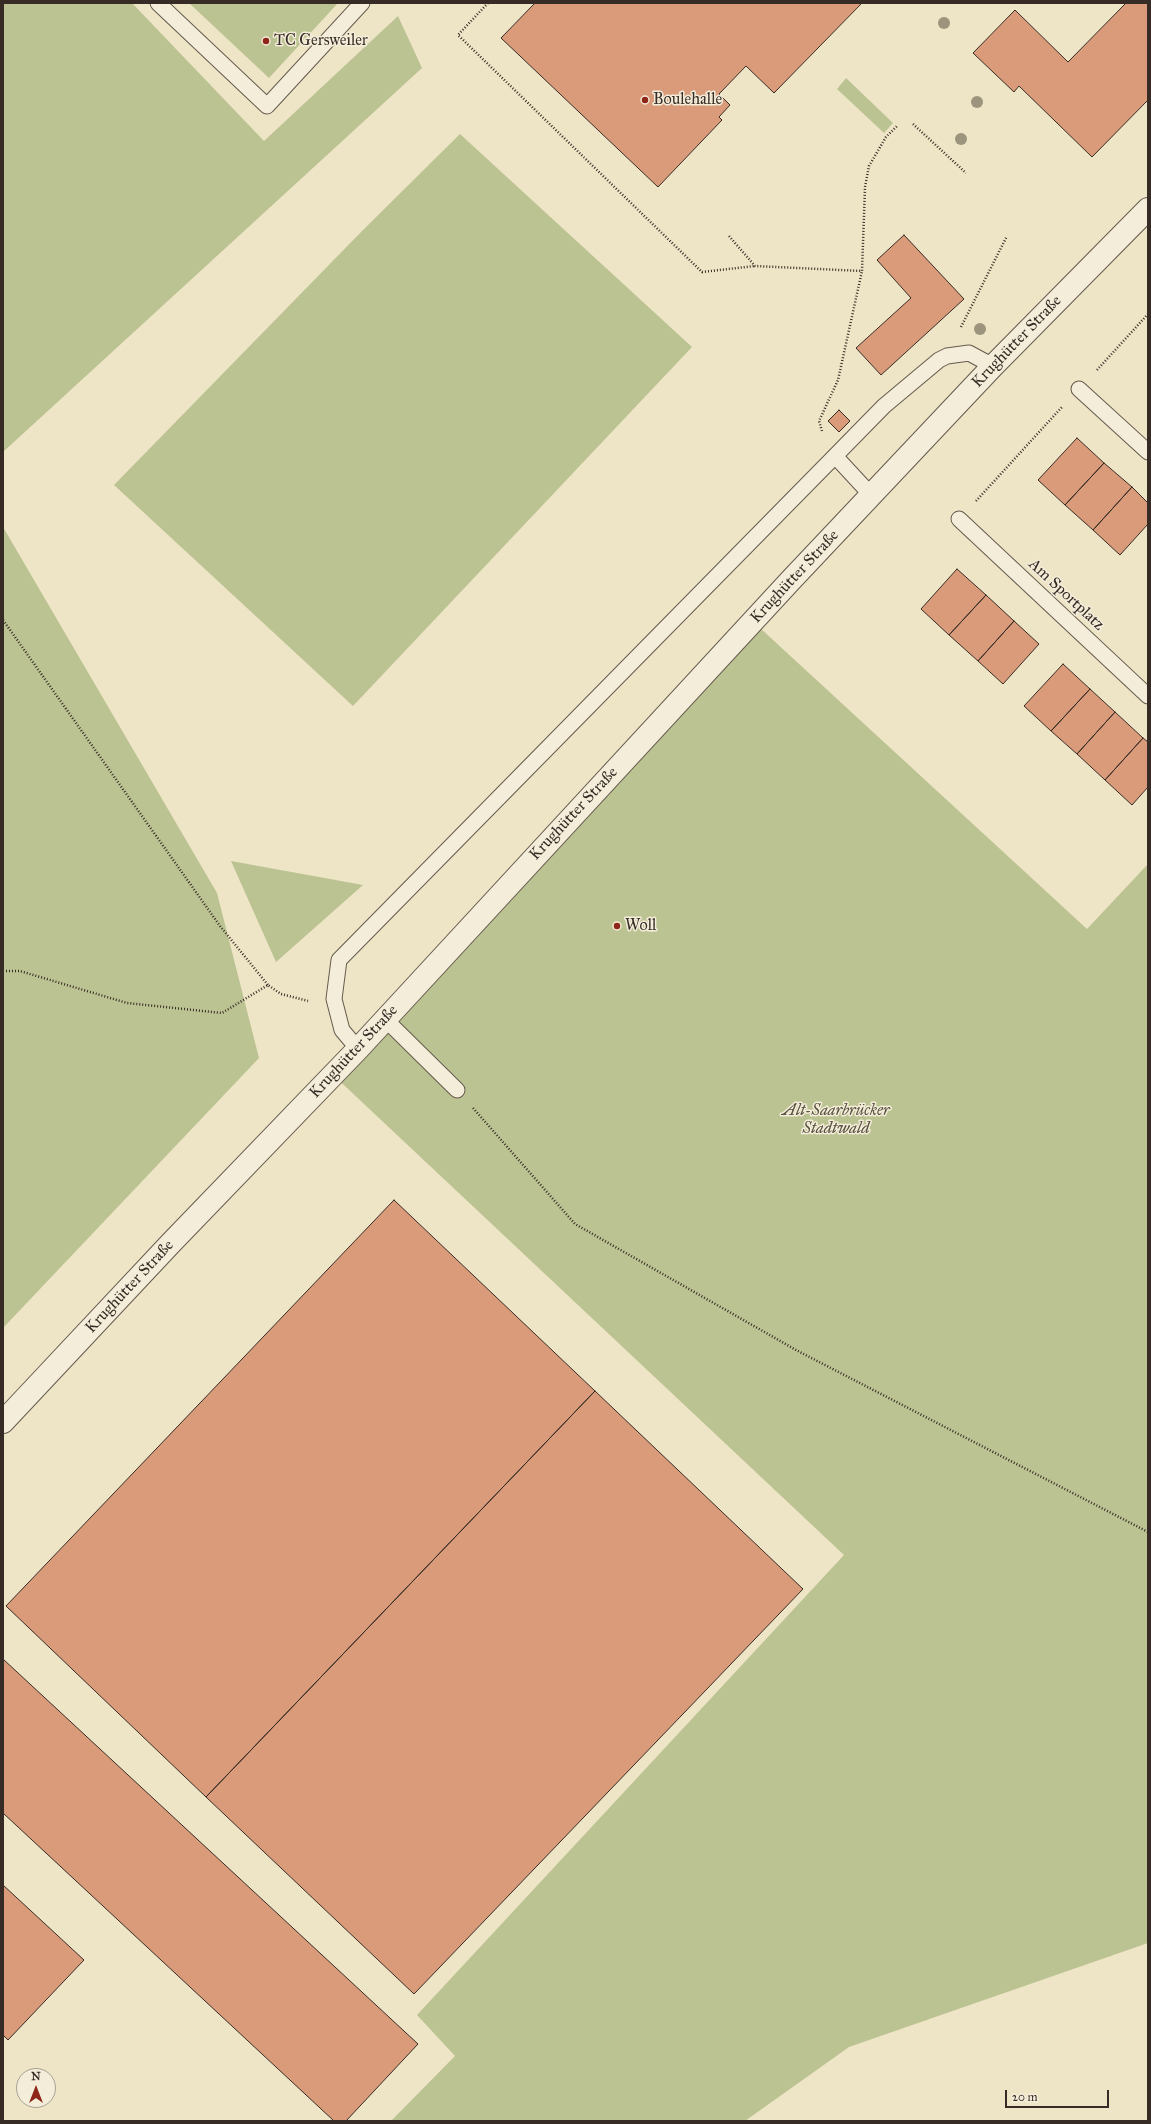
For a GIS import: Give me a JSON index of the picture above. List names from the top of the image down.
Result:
{
  "streets": {
    "street": ["Krughütter Straße"],
    "lane": ["Am Sportplatz"]
  },
  "parks": ["Alt-Saarbrücker Stadtwald"],
  "places": ["TC Gersweiler", "Boulehalle", "Woll"],
  "scale_bar": "20 m",
  "north": "top"
}
